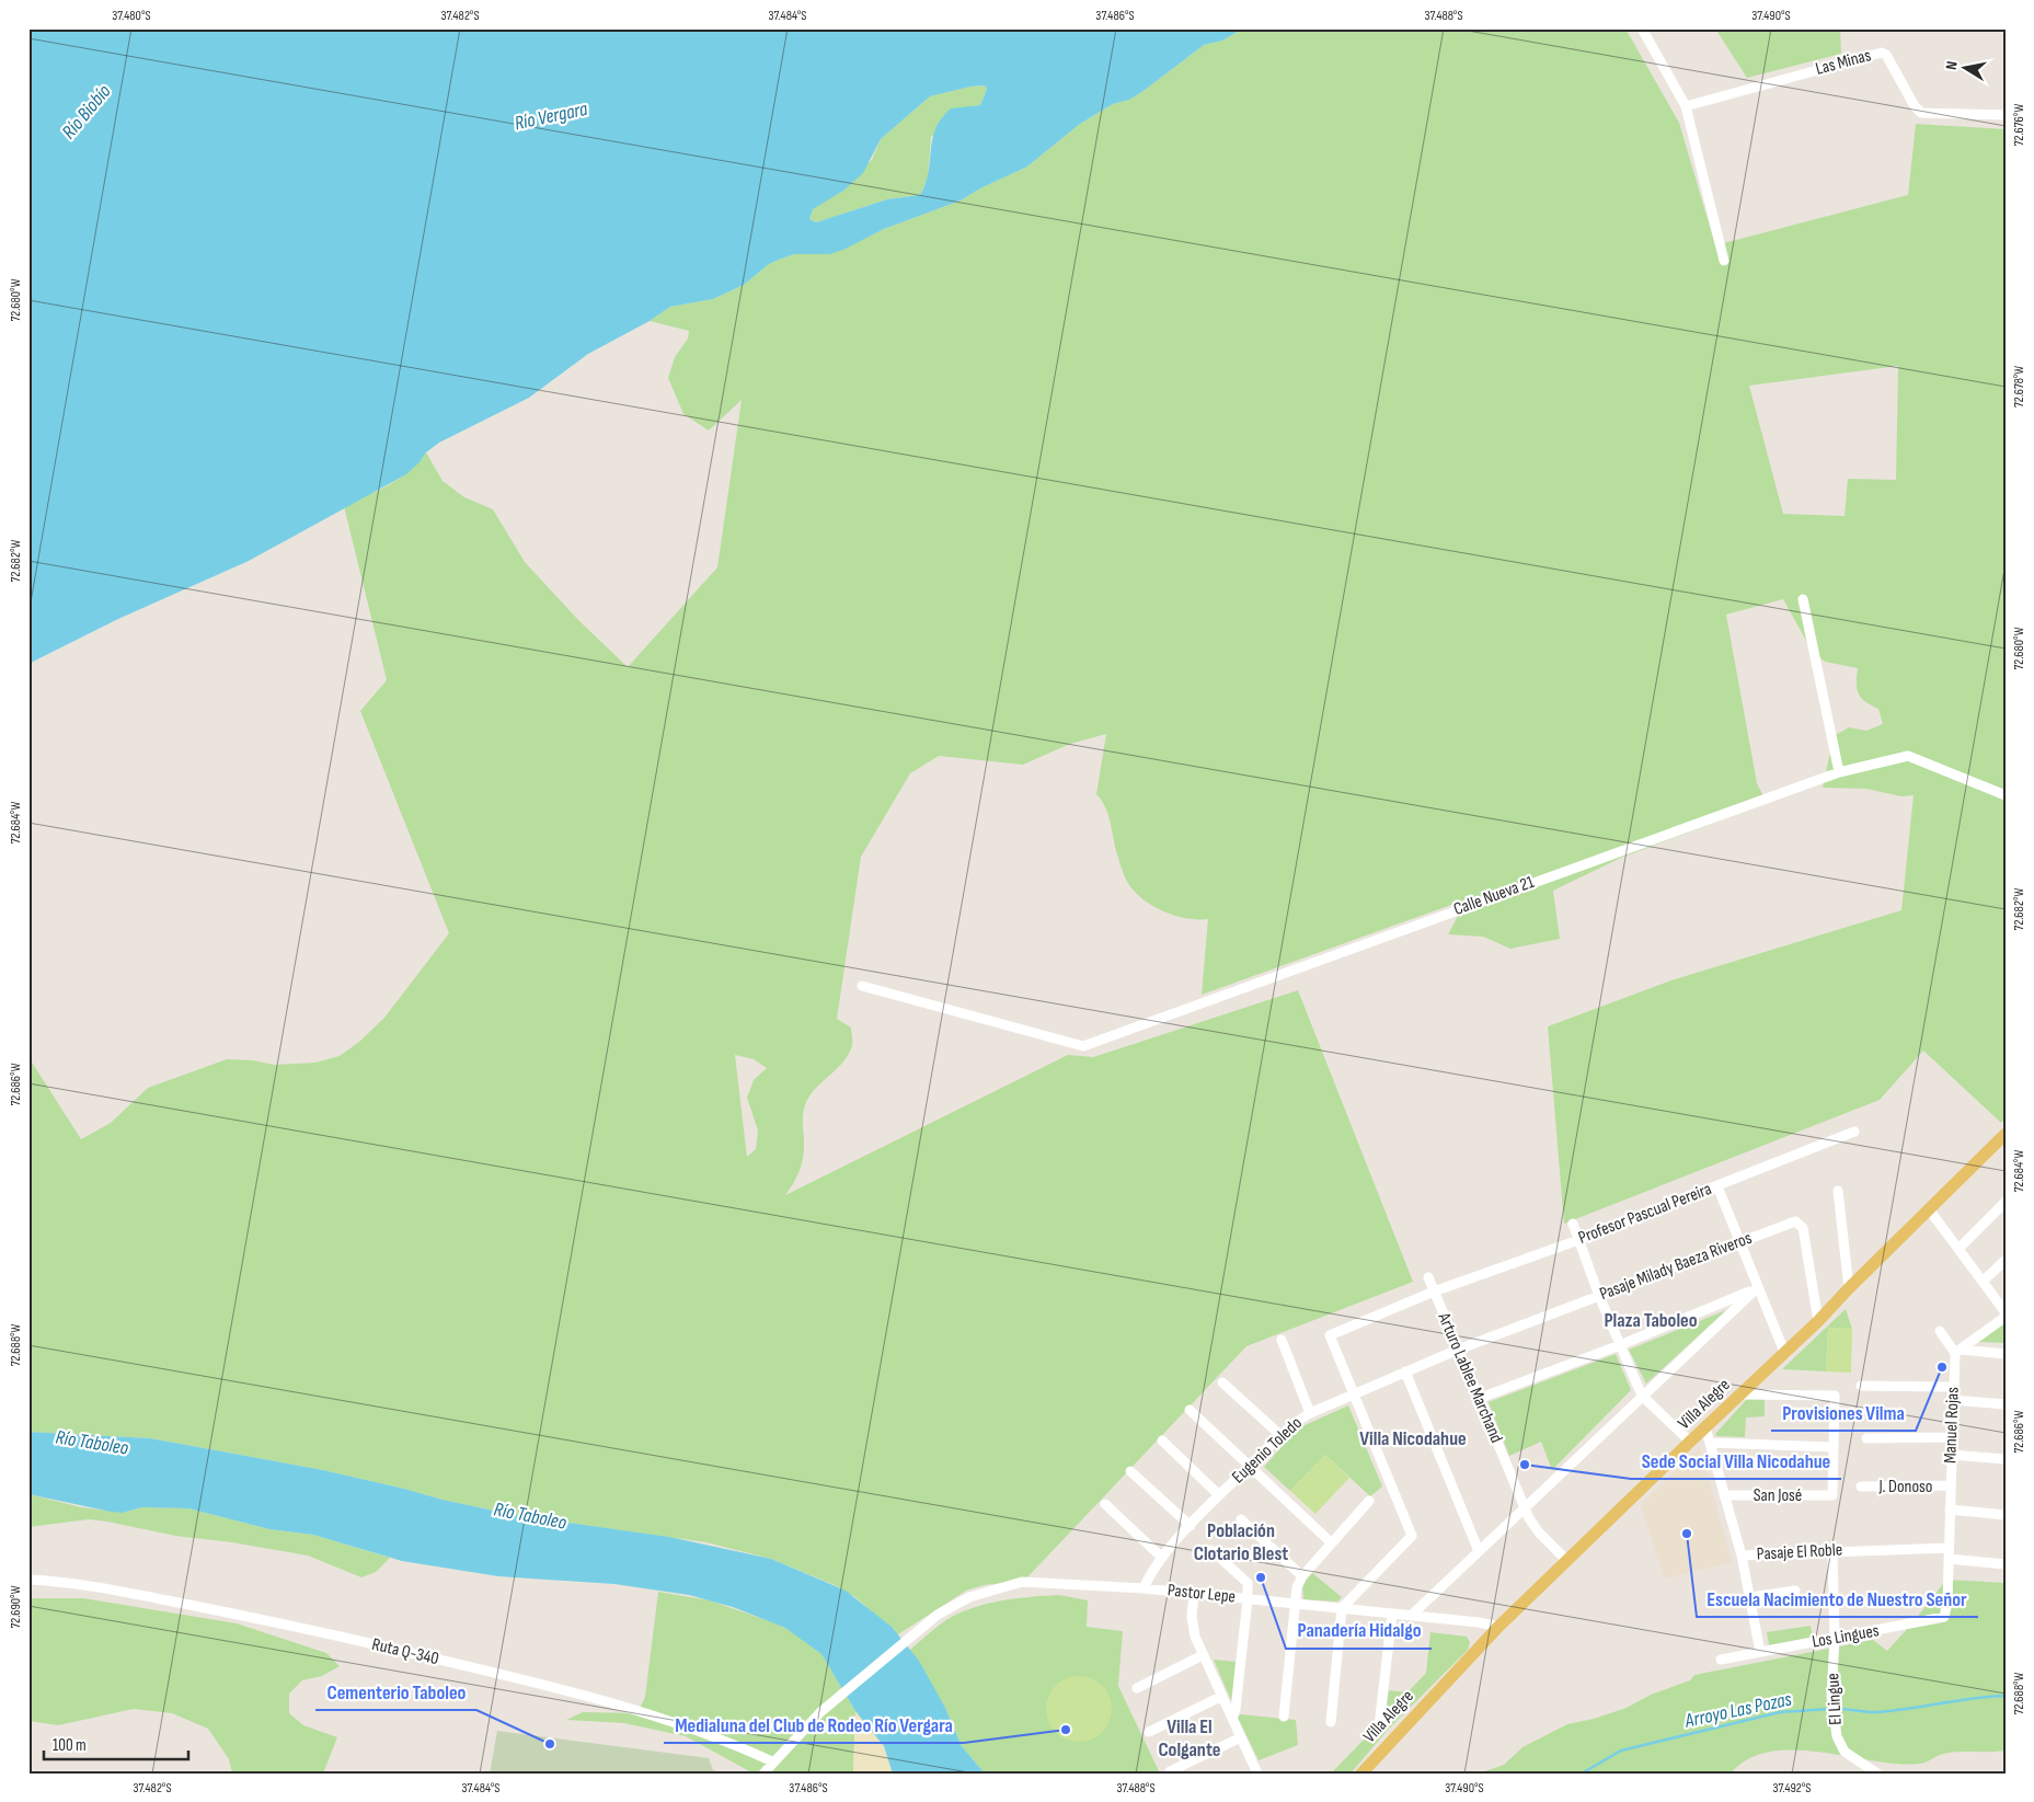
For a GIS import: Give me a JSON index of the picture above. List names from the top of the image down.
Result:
{
  "streets": {
    "main road": ["Villa Alegre"],
    "street": [
      "Las Minas",
      "Calle Nueva 21",
      "Profesor Pascual Pereira",
      "Pasaje Milady Baeza Riveros",
      "Arturo Lablee Marchand",
      "Manuel Rojas",
      "Eugenio Toledo",
      "J. Donoso",
      "San José",
      "Pasaje El Roble",
      "Pastor Lepe",
      "Los Lingues",
      "Ruta Q-340",
      "El Lingue"
    ]
  },
  "crossings": [
    ["Profesor Pascual Pereira", "Arturo Lablee Marchand"],
    ["Profesor Pascual Pereira", "Eugenio Toledo"],
    ["Pasaje Milady Baeza Riveros", "Arturo Lablee Marchand"],
    ["Pasaje Milady Baeza Riveros", "Villa Alegre"],
    ["Pasaje Milady Baeza Riveros", "Eugenio Toledo"],
    ["Arturo Lablee Marchand", "Villa Alegre"],
    ["Arturo Lablee Marchand", "Eugenio Toledo"],
    ["Villa Alegre", "Pastor Lepe"],
    ["Manuel Rojas", "J. Donoso"],
    ["Manuel Rojas", "Pasaje El Roble"],
    ["Manuel Rojas", "Los Lingues"],
    ["Eugenio Toledo", "Pastor Lepe"],
    ["Pasaje El Roble", "Los Lingues"],
    ["Pasaje El Roble", "El Lingue"],
    ["Pastor Lepe", "Ruta Q-340"],
    ["Los Lingues", "El Lingue"]
  ],
  "districts": [
    "Plaza Taboleo",
    "Villa Nicodahue",
    "Población Clotario Blest",
    "Villa El Colgante"
  ],
  "water": [
    "Río Biobío",
    "Río Vergara",
    "Río Taboleo",
    "Arroyo Las Pozas"
  ],
  "places": [
    "Provisiones Vilma",
    "Sede Social Villa Nicodahue",
    "Escuela Nacimiento de Nuestro Señor",
    "Panadería Hidalgo",
    "Medialuna del Club de Rodeo Río Vergara",
    "Cementerio Taboleo"
  ],
  "scale_bar": "100 m",
  "north": "left",
  "coordinates": [
    "37.480°S",
    "37.482°S",
    "37.484°S",
    "37.486°S",
    "37.488°S",
    "37.490°S",
    "72.676°W",
    "72.680°W",
    "72.678°W",
    "72.682°W",
    "72.684°W",
    "72.686°W",
    "72.688°W",
    "72.690°W",
    "37.492°S"
  ]
}
